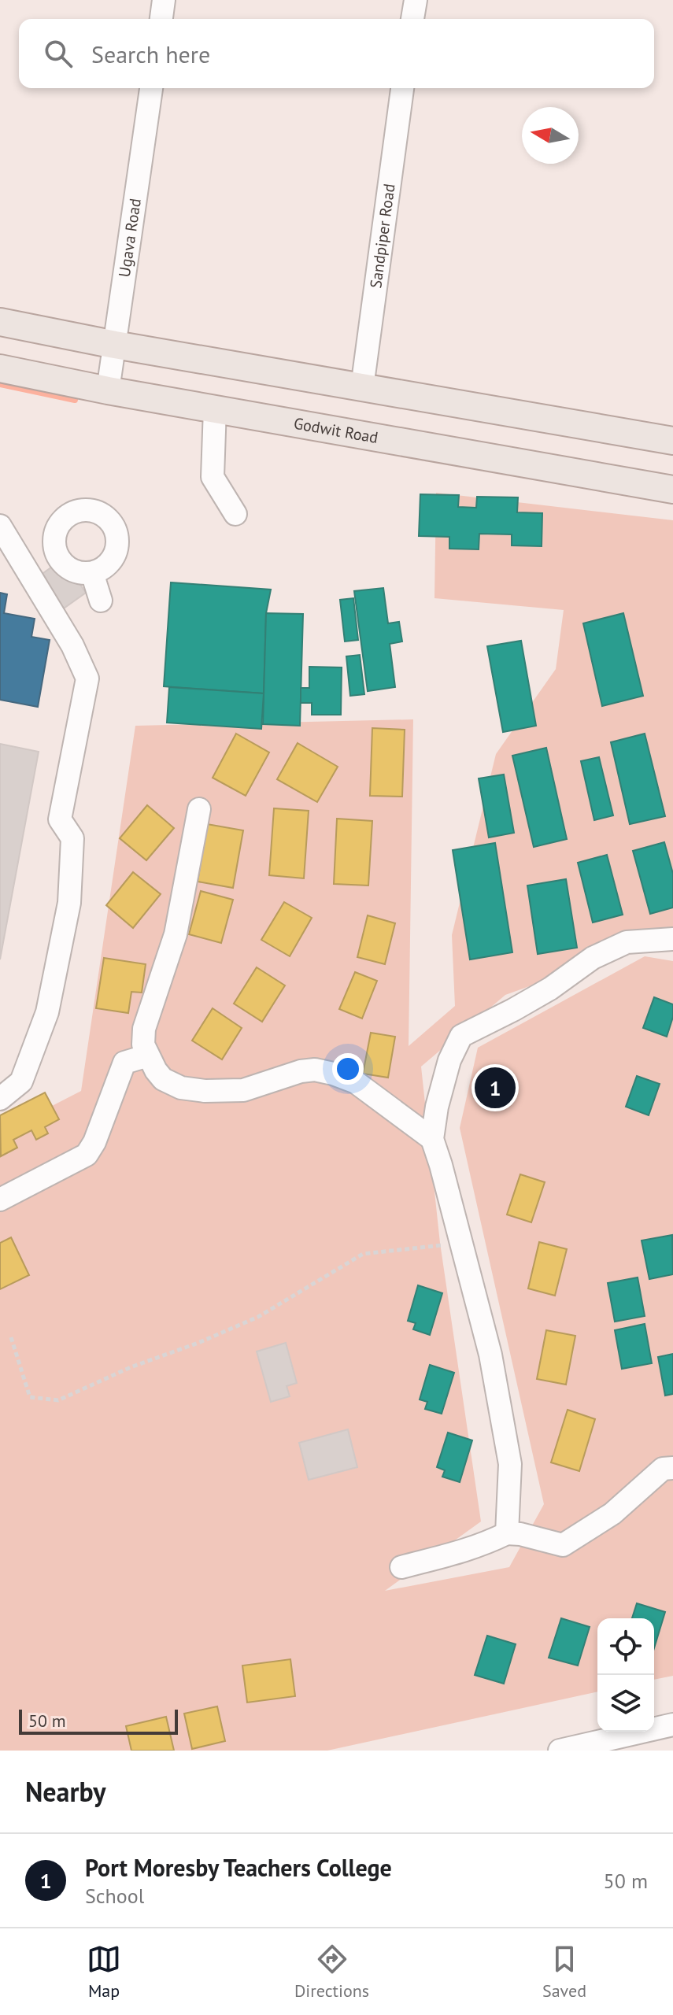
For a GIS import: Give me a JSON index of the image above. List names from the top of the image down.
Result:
{
  "streets": {
    "main road": ["Godwit Road"],
    "street": ["Sandpiper Road", "Ugava Road"]
  },
  "crossings": [
    ["Ugava Road", "Godwit Road"]
  ],
  "scale_bar": "50 m",
  "north": "left",
  "page": {
    "search": "Search here",
    "pins": "1",
    "scale": "50 m",
    "heading": "Nearby",
    "list": [
      {
        "mark": "1",
        "name": "Port Moresby Teachers College",
        "note": "School",
        "value": "50 m"
      }
    ],
    "nav": ["Map", "Directions", "Saved"]
  }
}
